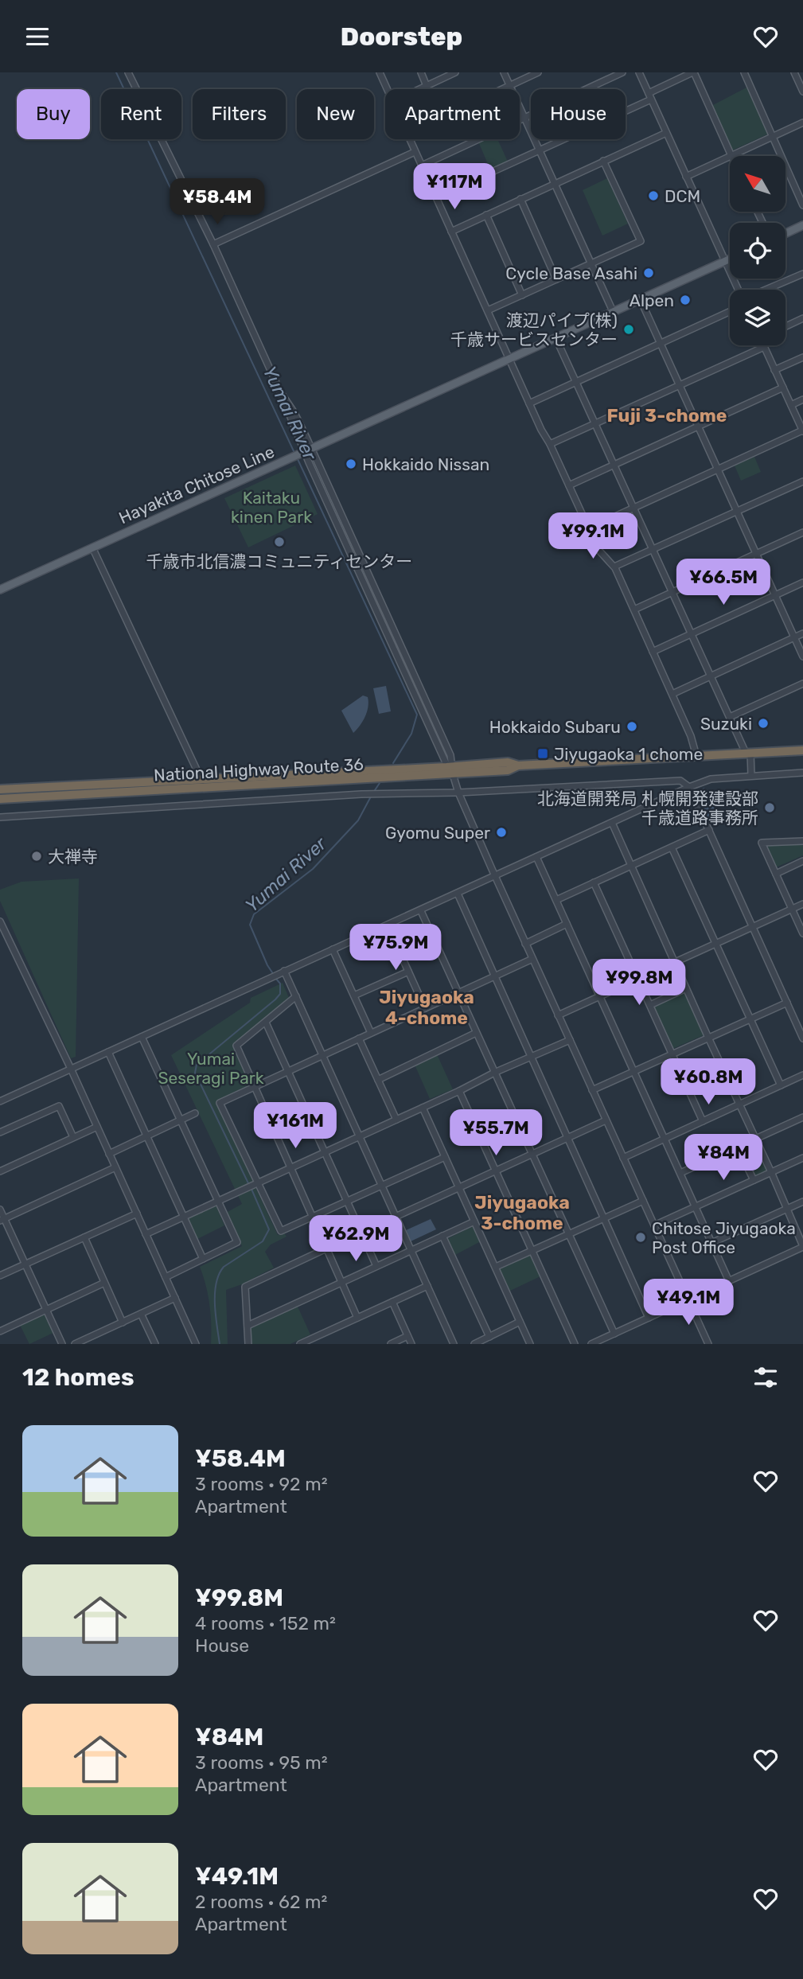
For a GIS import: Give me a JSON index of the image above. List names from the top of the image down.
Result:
{
  "streets": {
    "highway": ["National Highway Route 36"],
    "main road": ["Hayakita Chitose Line"]
  },
  "districts": ["Fuji 3-chome", "Jiyugaoka 4-chome", "Jiyugaoka 3-chome"],
  "water": ["Yumai River"],
  "parks": ["Kaitaku kinen Park", "Yumai Seseragi Park"],
  "places": {
    "other": [
      "DCM",
      "Cycle Base Asahi",
      "Alpen",
      "渡辺パイプ(株) 千歳サービスセンター",
      "Hokkaido Nissan",
      "千歳市北信濃コミュニティセンター",
      "Suzuki",
      "Hokkaido Subaru",
      "北海道開発局 札幌開発建設部 千歳道路事務所",
      "Gyomu Super",
      "大禅寺",
      "Chitose Jiyugaoka Post Office"
    ],
    "transit": ["Jiyugaoka 1 chome"]
  },
  "north": "top left",
  "page": {
    "header": "Doorstep",
    "chip": [
      "Buy",
      "Rent",
      "Filters",
      "New",
      "Apartment",
      "House"
    ],
    "price": [
      "¥117M",
      "¥58.4M",
      "¥99.1M",
      "¥66.5M",
      "¥75.9M",
      "¥99.8M",
      "¥60.8M",
      "¥161M",
      "¥55.7M",
      "¥84M",
      "¥62.9M",
      "¥49.1M"
    ],
    "heading": "12 homes",
    "list": [
      {
        "name": "¥58.4M",
        "note": "3 rooms · 92 m² · Apartment"
      },
      {
        "name": "¥99.8M",
        "note": "4 rooms · 152 m² · House"
      },
      {
        "name": "¥84M",
        "note": "3 rooms · 95 m² · Apartment"
      },
      {
        "name": "¥49.1M",
        "note": "2 rooms · 62 m² · Apartment"
      }
    ]
  }
}
